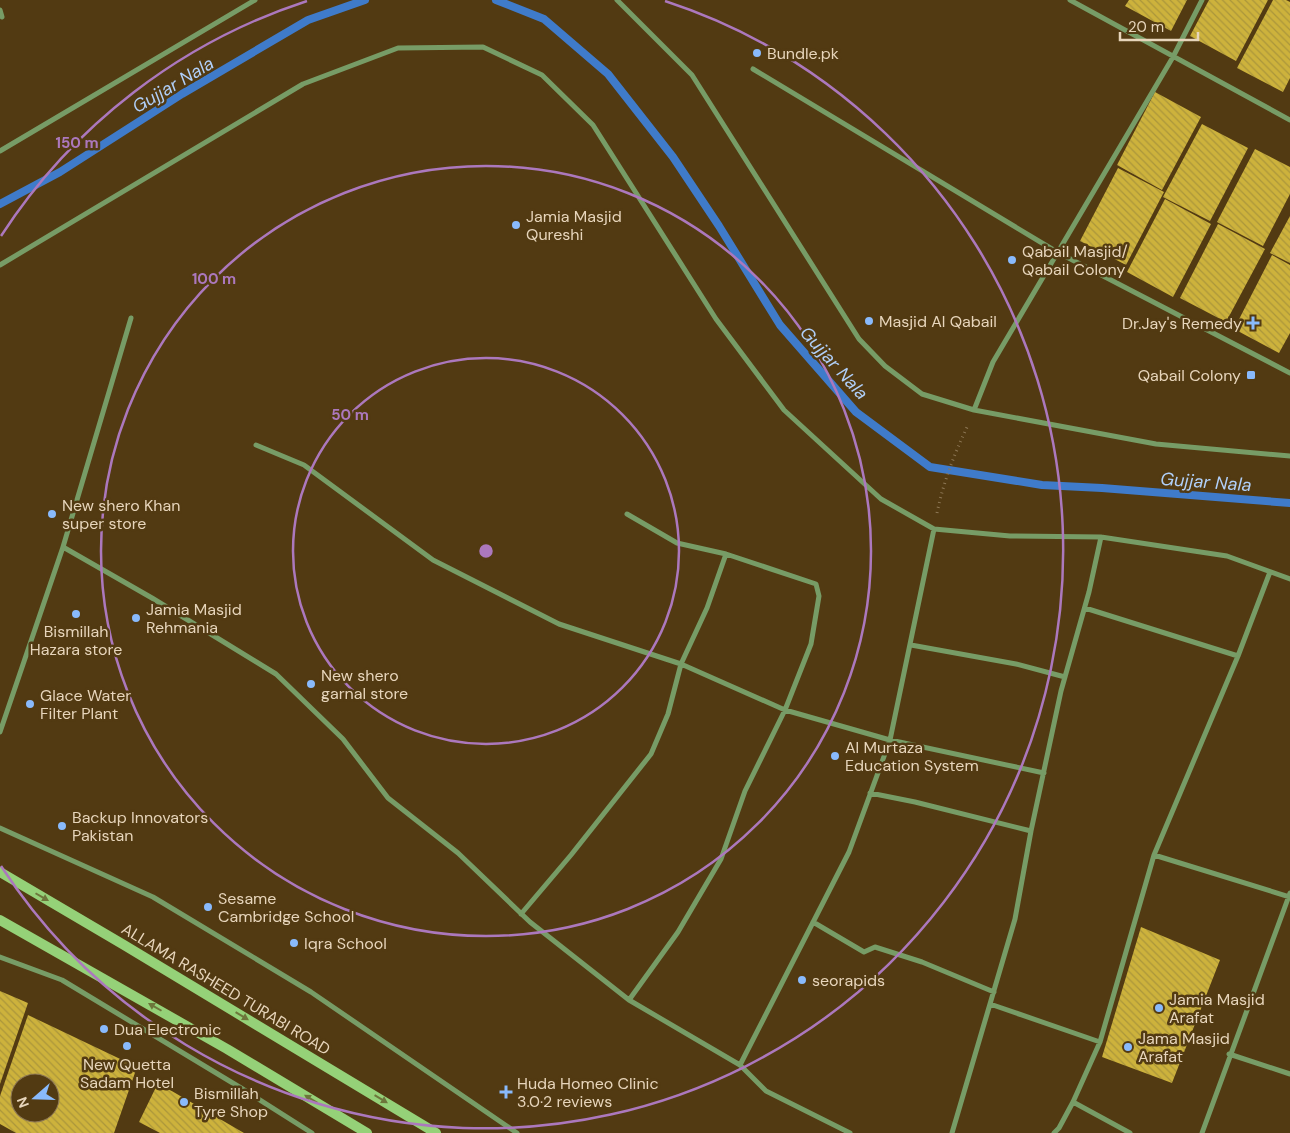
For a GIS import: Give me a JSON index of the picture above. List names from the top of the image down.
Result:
{
  "streets": {
    "main road": ["ALLAMA RASHEED TURABI ROAD"]
  },
  "water": ["Gujjar Nala"],
  "places": {
    "other": [
      "Bundle.pk",
      "Jamia Masjid Qureshi",
      "Qabail Masjid/ Qabail Colony",
      "Masjid Al Qabail",
      "New shero Khan super store",
      "Bismillah Hazara store",
      "Jamia Masjid Rehmania",
      "New shero garnal store",
      "Glace Water Filter Plant",
      "Al Murtaza Education System",
      "Backup Innovators Pakistan",
      "Sesame Cambridge School",
      "Iqra School",
      "seorapids",
      "Jamia Masjid Arafat",
      "Dua Electronic",
      "New Quetta Sadam Hotel",
      "Jama Masjid Arafat",
      "Bismillah Tyre Shop"
    ],
    "health": ["Dr.Jay's Remedy", "Huda Homeo Clinic 3.0·2 reviews"],
    "transit": ["Qabail Colony"]
  },
  "scale_bar": "20 m",
  "north": "left",
  "rings": ["150 m", "100 m", "50 m"]
}
